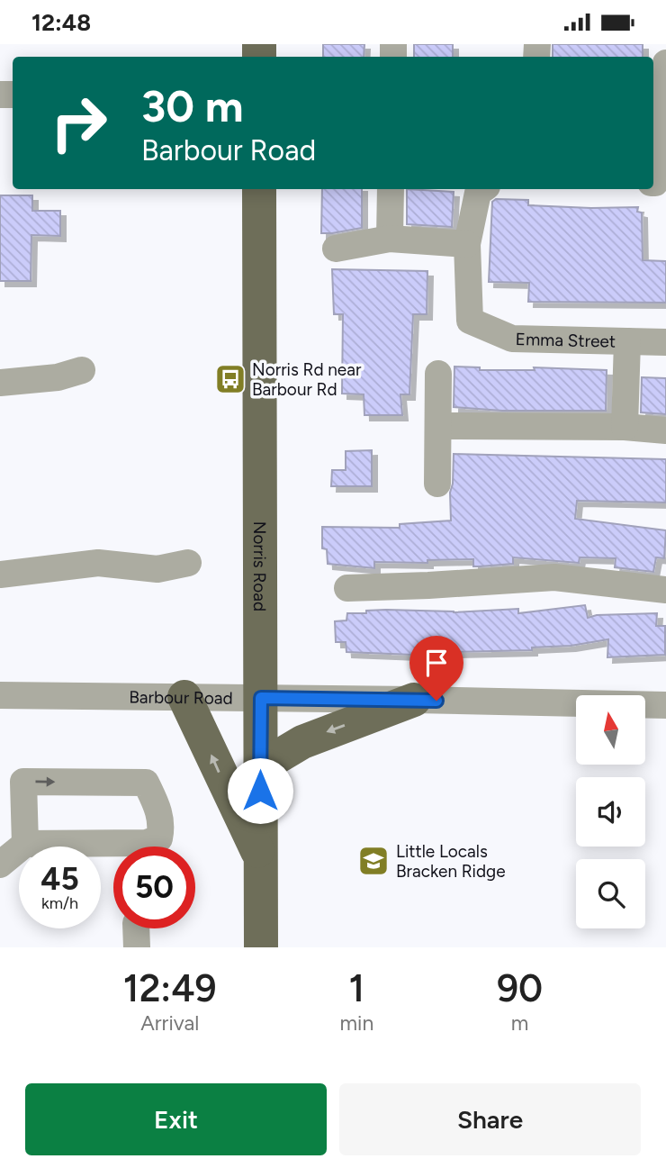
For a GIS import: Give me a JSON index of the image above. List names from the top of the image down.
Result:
{
  "streets": {
    "main road": ["Norris Road"],
    "street": ["Emma Street", "Barbour Road"]
  },
  "crossings": [
    ["Norris Road", "Barbour Road"]
  ],
  "places": {
    "bus stop": ["Norris Rd near Barbour Rd"],
    "school or university": ["Little Locals Bracken Ridge"]
  },
  "north": "top",
  "page": {
    "status": "12:48",
    "turn": ["30 m", "Barbour Road"],
    "speed": "45 km/h",
    "limit": "50",
    "eta": [
      "12:49",
      "Arrival",
      "1",
      "min",
      "90",
      "m"
    ],
    "buttons": ["Exit", "Share"]
  }
}
